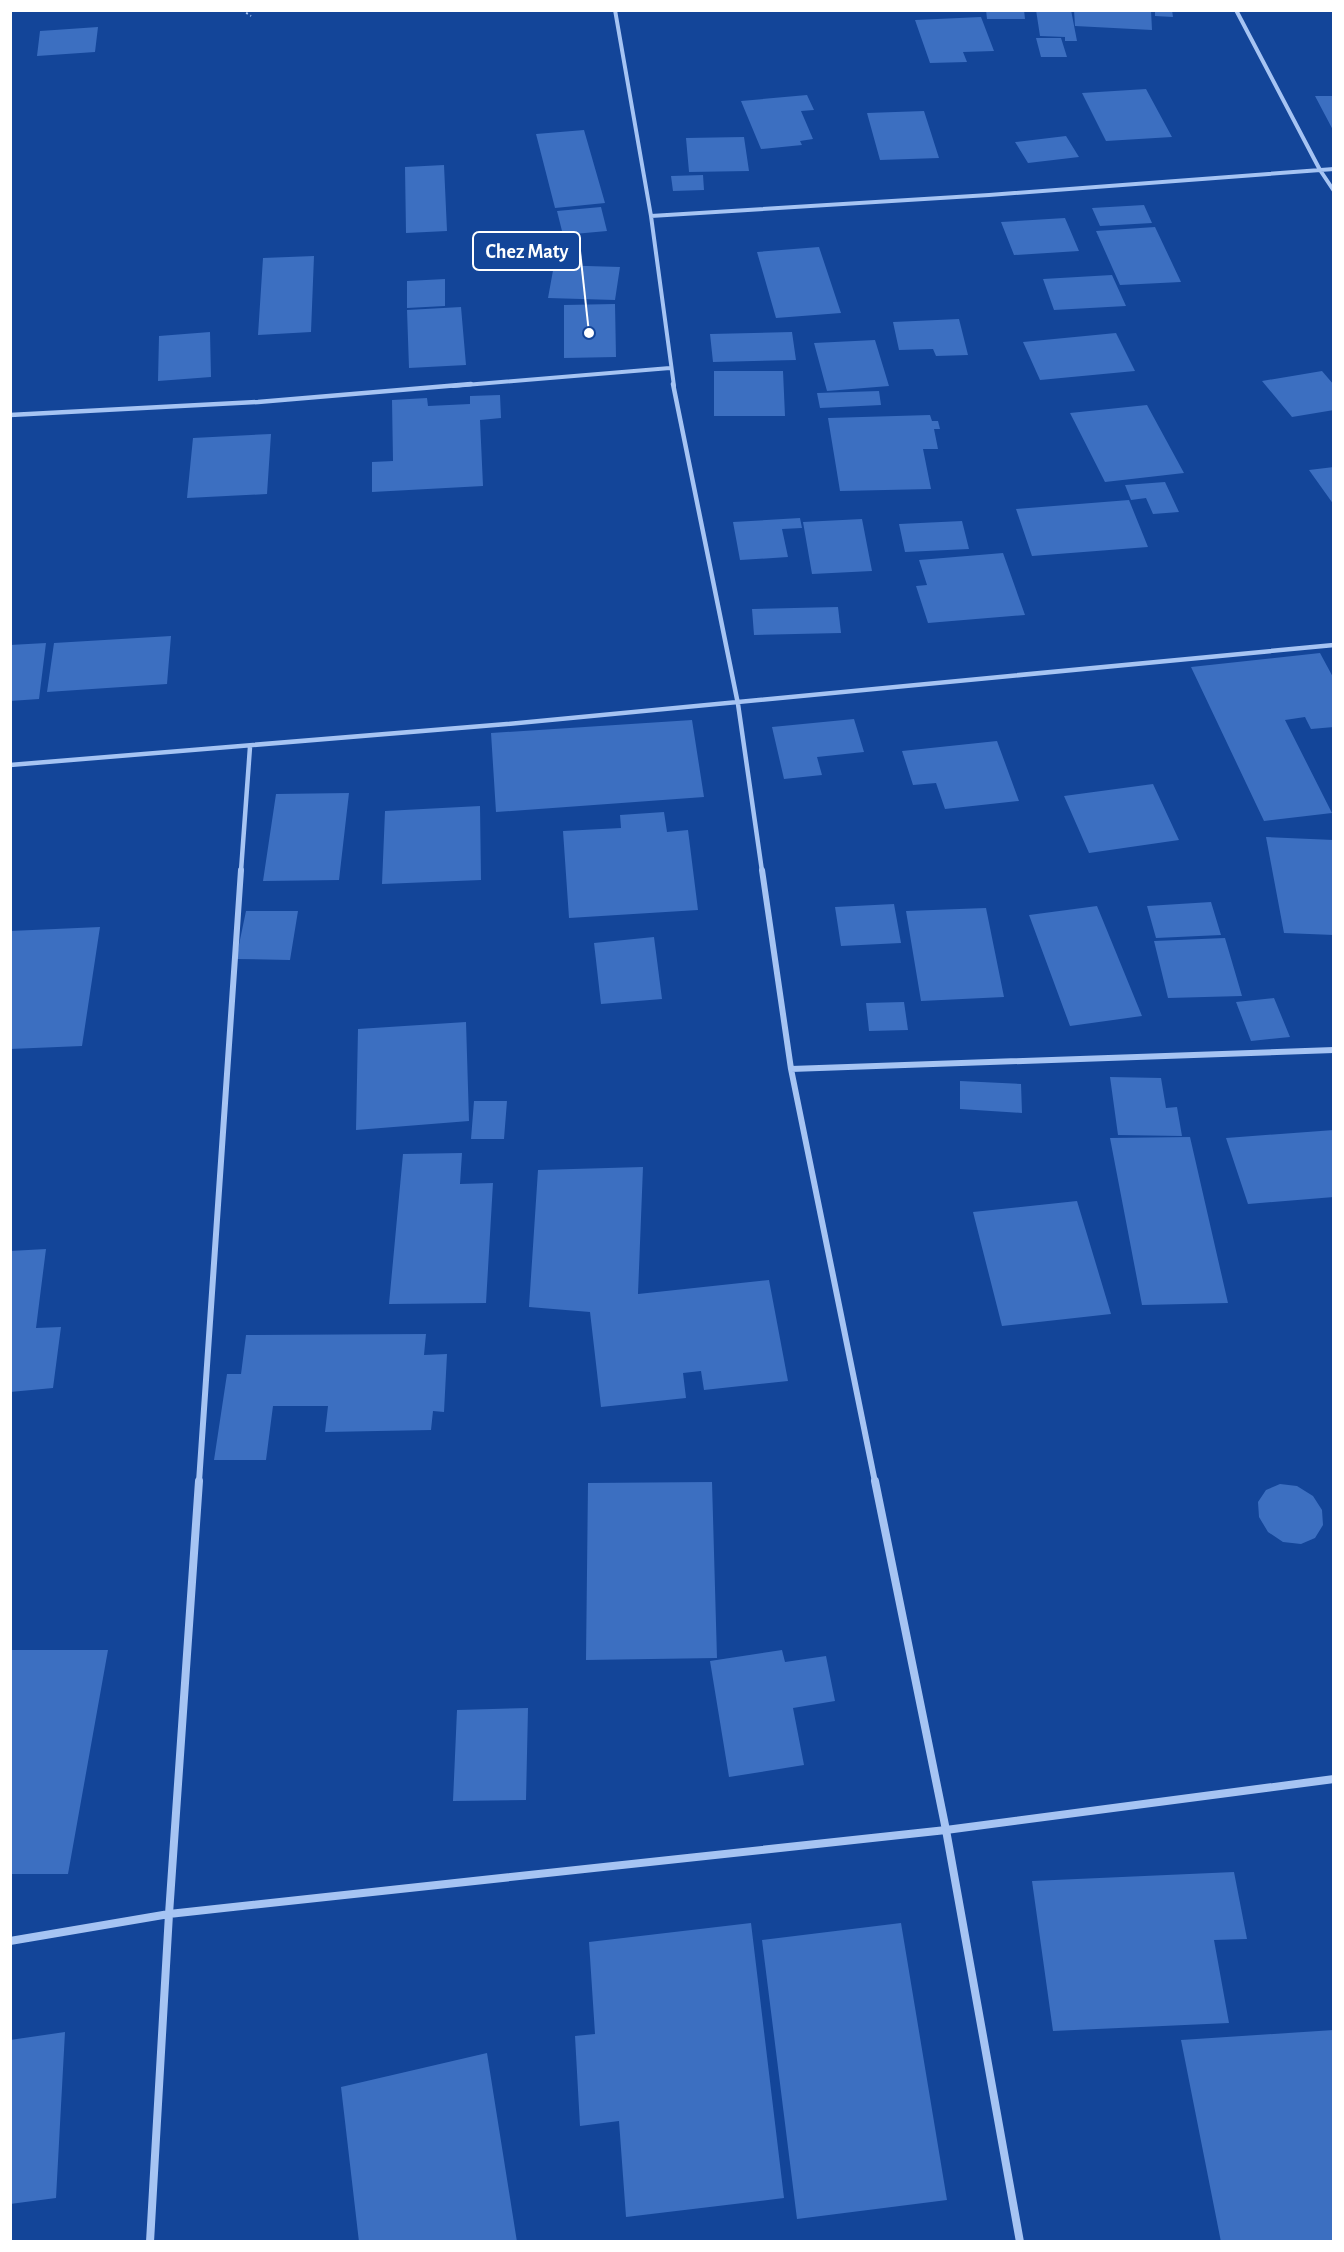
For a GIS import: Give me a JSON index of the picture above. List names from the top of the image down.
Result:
{
  "places": ["Chez Maty"]
}
